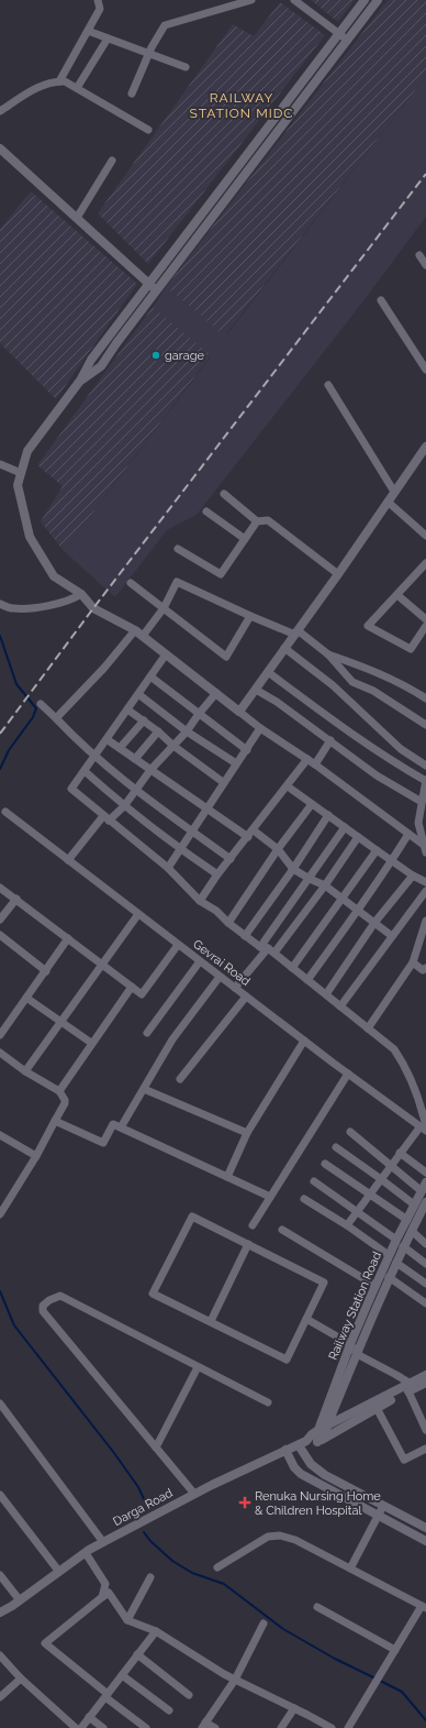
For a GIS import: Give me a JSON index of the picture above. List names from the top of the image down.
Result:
{
  "streets": {
    "street": ["Gevrai Road", "Railway Station Road", "Darga Road"]
  },
  "crossings": [
    ["Railway Station Road", "Darga Road"]
  ],
  "districts": ["RAILWAY STATION MIDC"],
  "places": {
    "other": ["garage"],
    "health": ["Renuka Nursing Home & Children Hospital"]
  }
}
